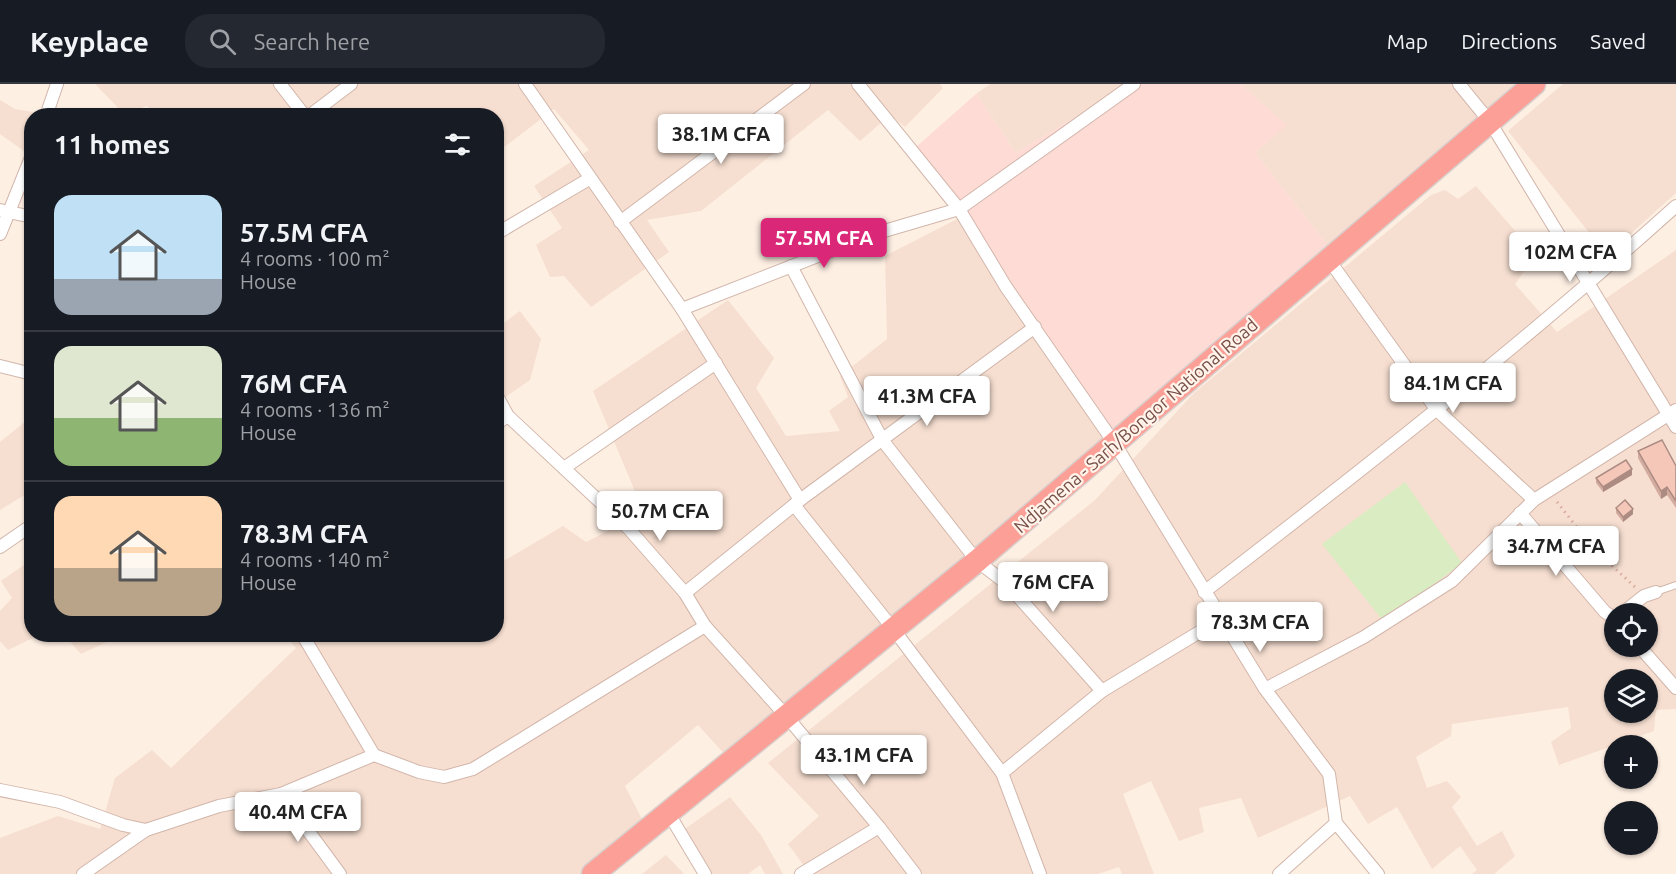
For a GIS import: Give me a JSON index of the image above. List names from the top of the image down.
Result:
{
  "streets": {
    "highway": ["Ndjamena - Sarh/Bongor National Road"]
  },
  "page": {
    "header": "Keyplace",
    "search": "Search here",
    "nav": ["Map", "Directions", "Saved"],
    "heading": "11 homes",
    "price": [
      "38.1M CFA",
      "57.5M CFA",
      "102M CFA",
      "84.1M CFA",
      "41.3M CFA",
      "50.7M CFA",
      "34.7M CFA",
      "76M CFA",
      "78.3M CFA",
      "43.1M CFA",
      "40.4M CFA"
    ],
    "list": [
      {
        "name": "57.5M CFA",
        "note": "4 rooms · 100 m² · House"
      },
      {
        "name": "76M CFA",
        "note": "4 rooms · 136 m² · House"
      },
      {
        "name": "78.3M CFA",
        "note": "4 rooms · 140 m² · House"
      }
    ],
    "map_buttons": ["+", "−"]
  }
}
